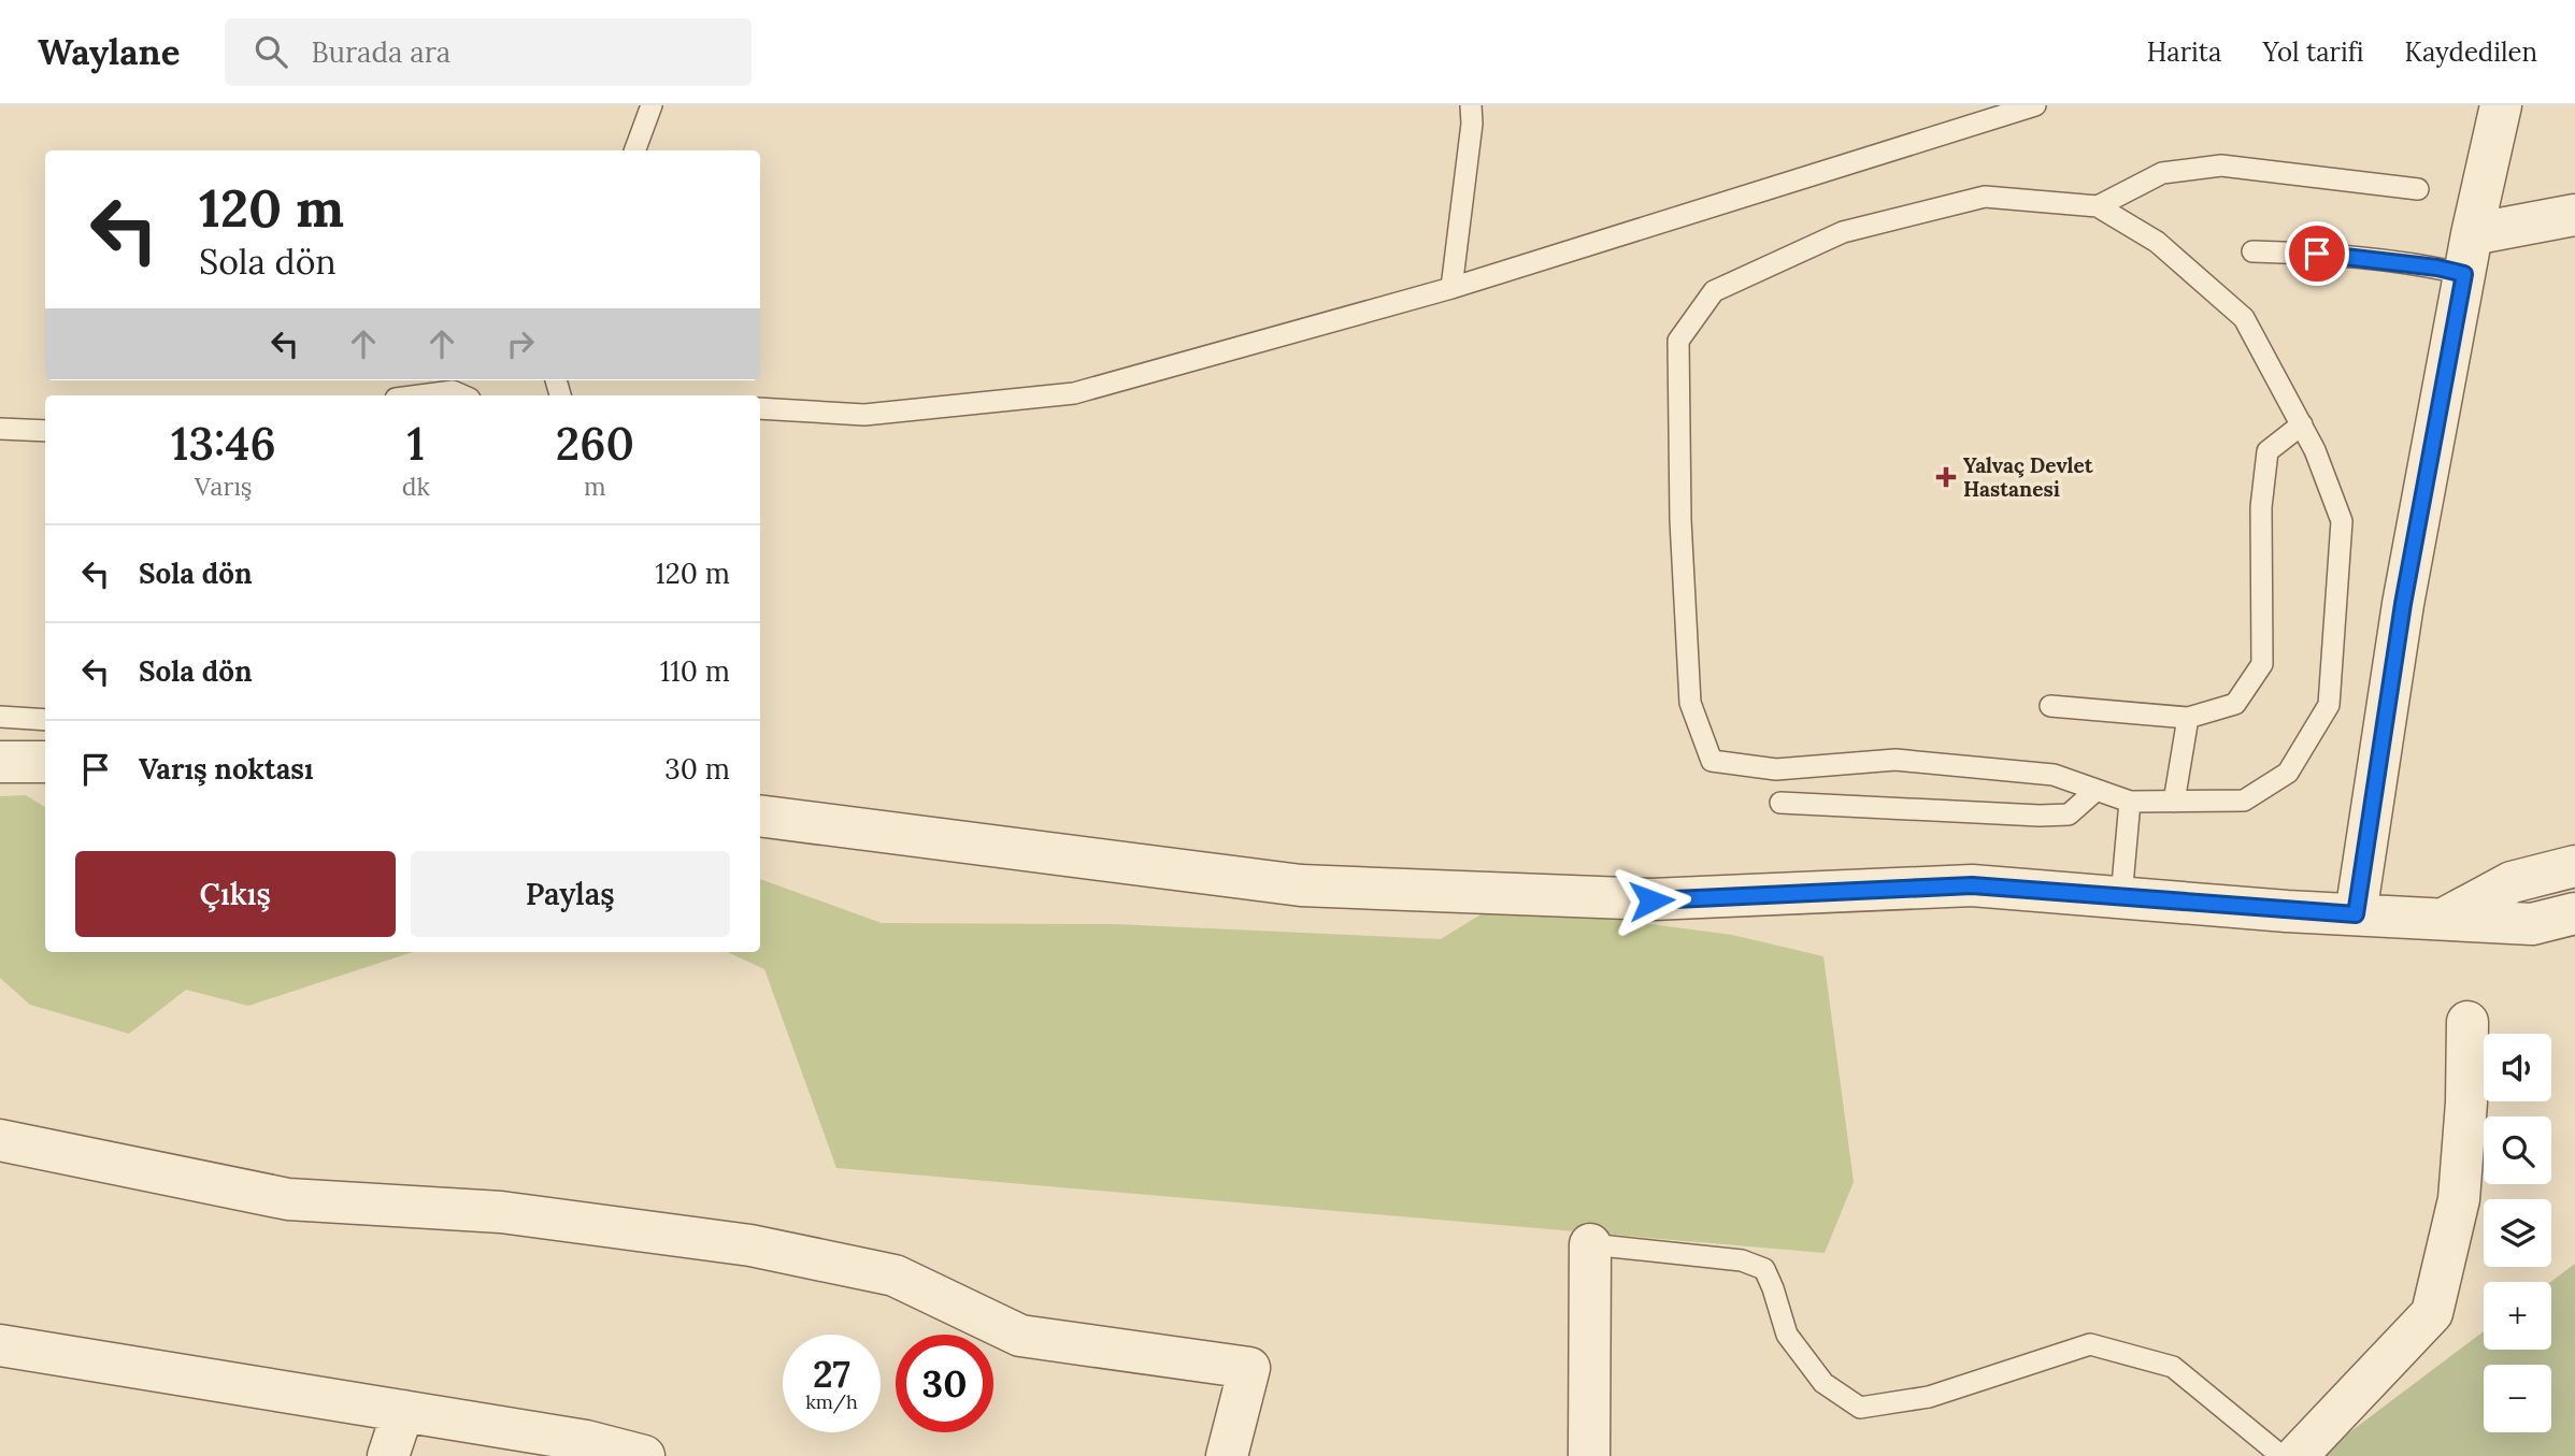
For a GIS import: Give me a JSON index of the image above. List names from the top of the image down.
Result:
{
  "places": {
    "health": ["Yalvaç Devlet Hastanesi"]
  },
  "page": {
    "header": "Waylane",
    "search": "Burada ara",
    "nav": ["Harita", "Yol tarifi", "Kaydedilen"],
    "turn": ["120 m", "Sola dön"],
    "eta": [
      "13:46",
      "Varış",
      "1",
      "dk",
      "260",
      "m"
    ],
    "list": [
      {
        "name": "Sola dön",
        "value": "120 m"
      },
      {
        "name": "Sola dön",
        "value": "110 m"
      },
      {
        "name": "Varış noktası",
        "value": "30 m"
      }
    ],
    "buttons": ["Çıkış", "Paylaş"],
    "map_buttons": ["+", "−"],
    "speed": "27 km/h",
    "limit": "30"
  }
}
